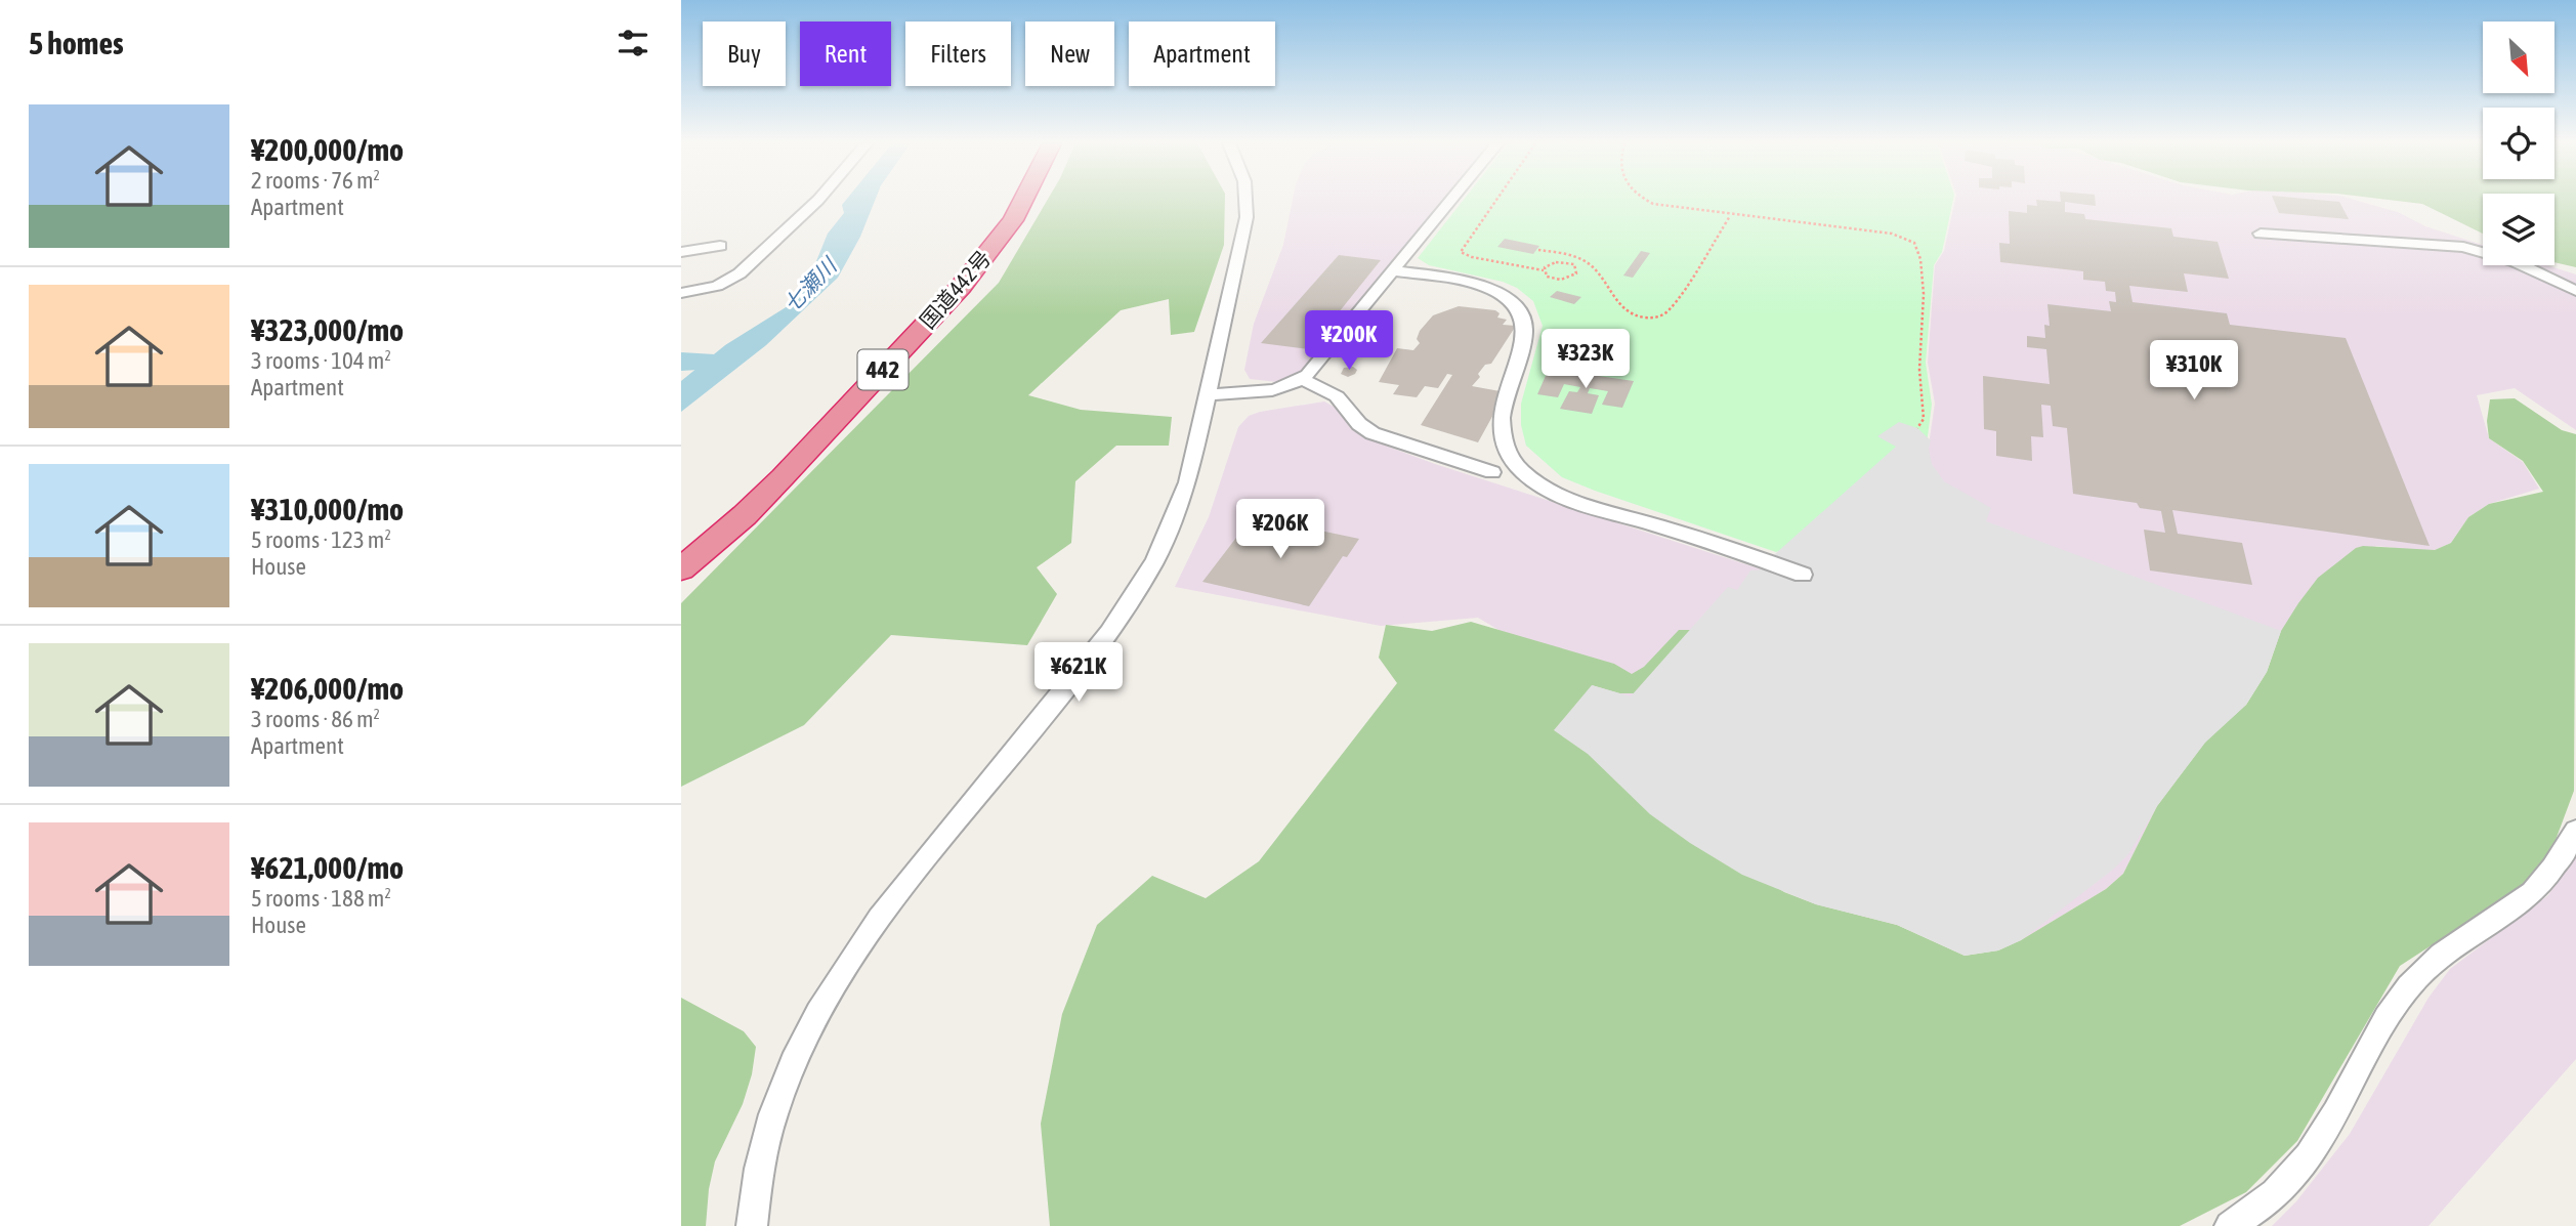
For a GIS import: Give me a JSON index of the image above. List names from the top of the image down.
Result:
{
  "streets": {
    "highway": ["国道442号", "442"]
  },
  "water": ["七瀬川"],
  "north": "bottom right",
  "page": {
    "heading": "5 homes",
    "chip": [
      "Buy",
      "Rent",
      "Filters",
      "New",
      "Apartment"
    ],
    "list": [
      {
        "name": "¥200,000/mo",
        "note": "2 rooms · 76 m² · Apartment"
      },
      {
        "name": "¥323,000/mo",
        "note": "3 rooms · 104 m² · Apartment"
      },
      {
        "name": "¥310,000/mo",
        "note": "5 rooms · 123 m² · House"
      },
      {
        "name": "¥206,000/mo",
        "note": "3 rooms · 86 m² · Apartment"
      },
      {
        "name": "¥621,000/mo",
        "note": "5 rooms · 188 m² · House"
      }
    ],
    "price": [
      "¥200K",
      "¥323K",
      "¥310K",
      "¥206K",
      "¥621K"
    ]
  }
}
